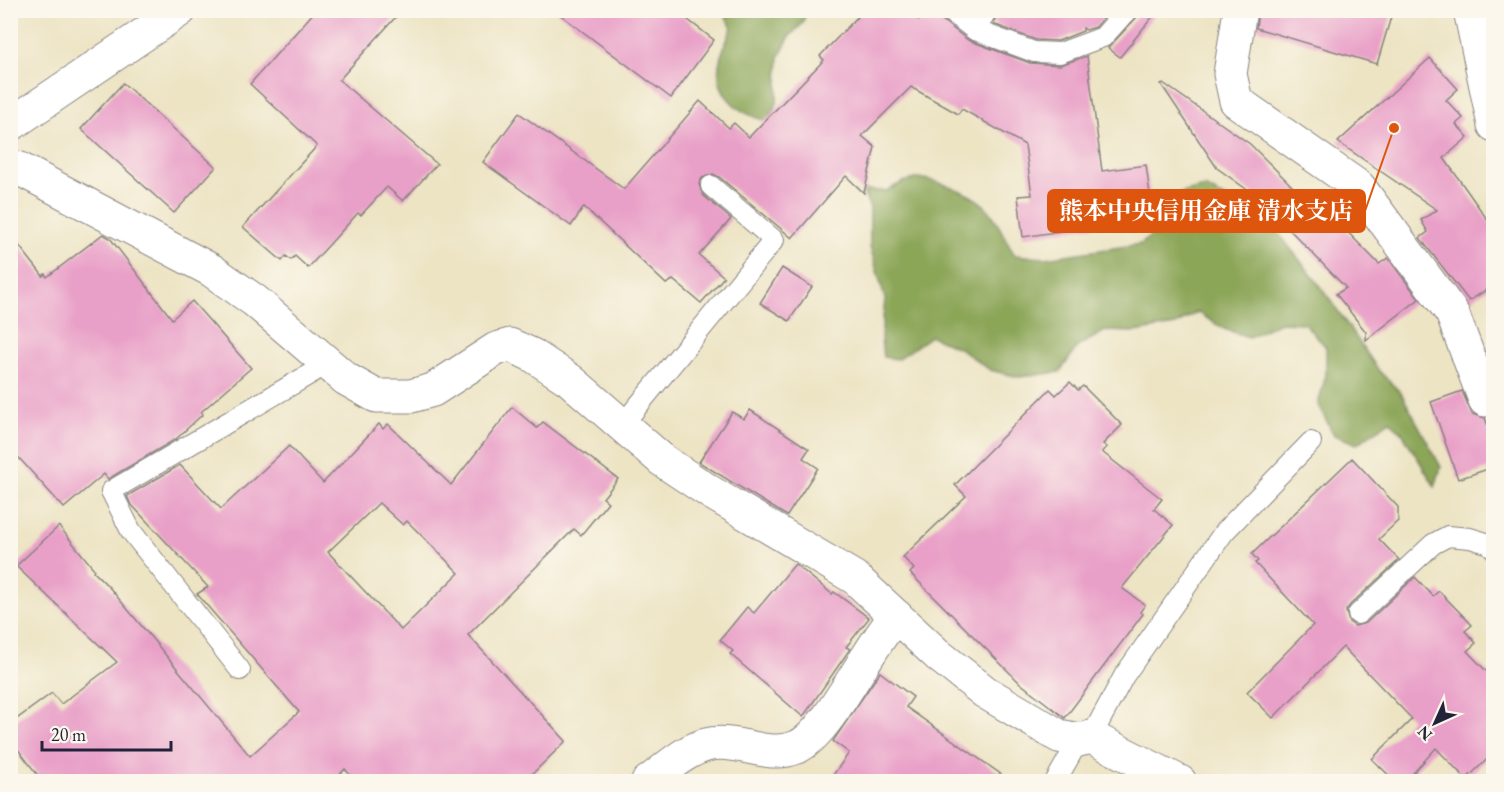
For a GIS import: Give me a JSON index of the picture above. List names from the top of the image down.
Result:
{
  "places": ["熊本中央信用金庫 清水支店"],
  "scale_bar": "20 m",
  "north": "bottom left"
}
